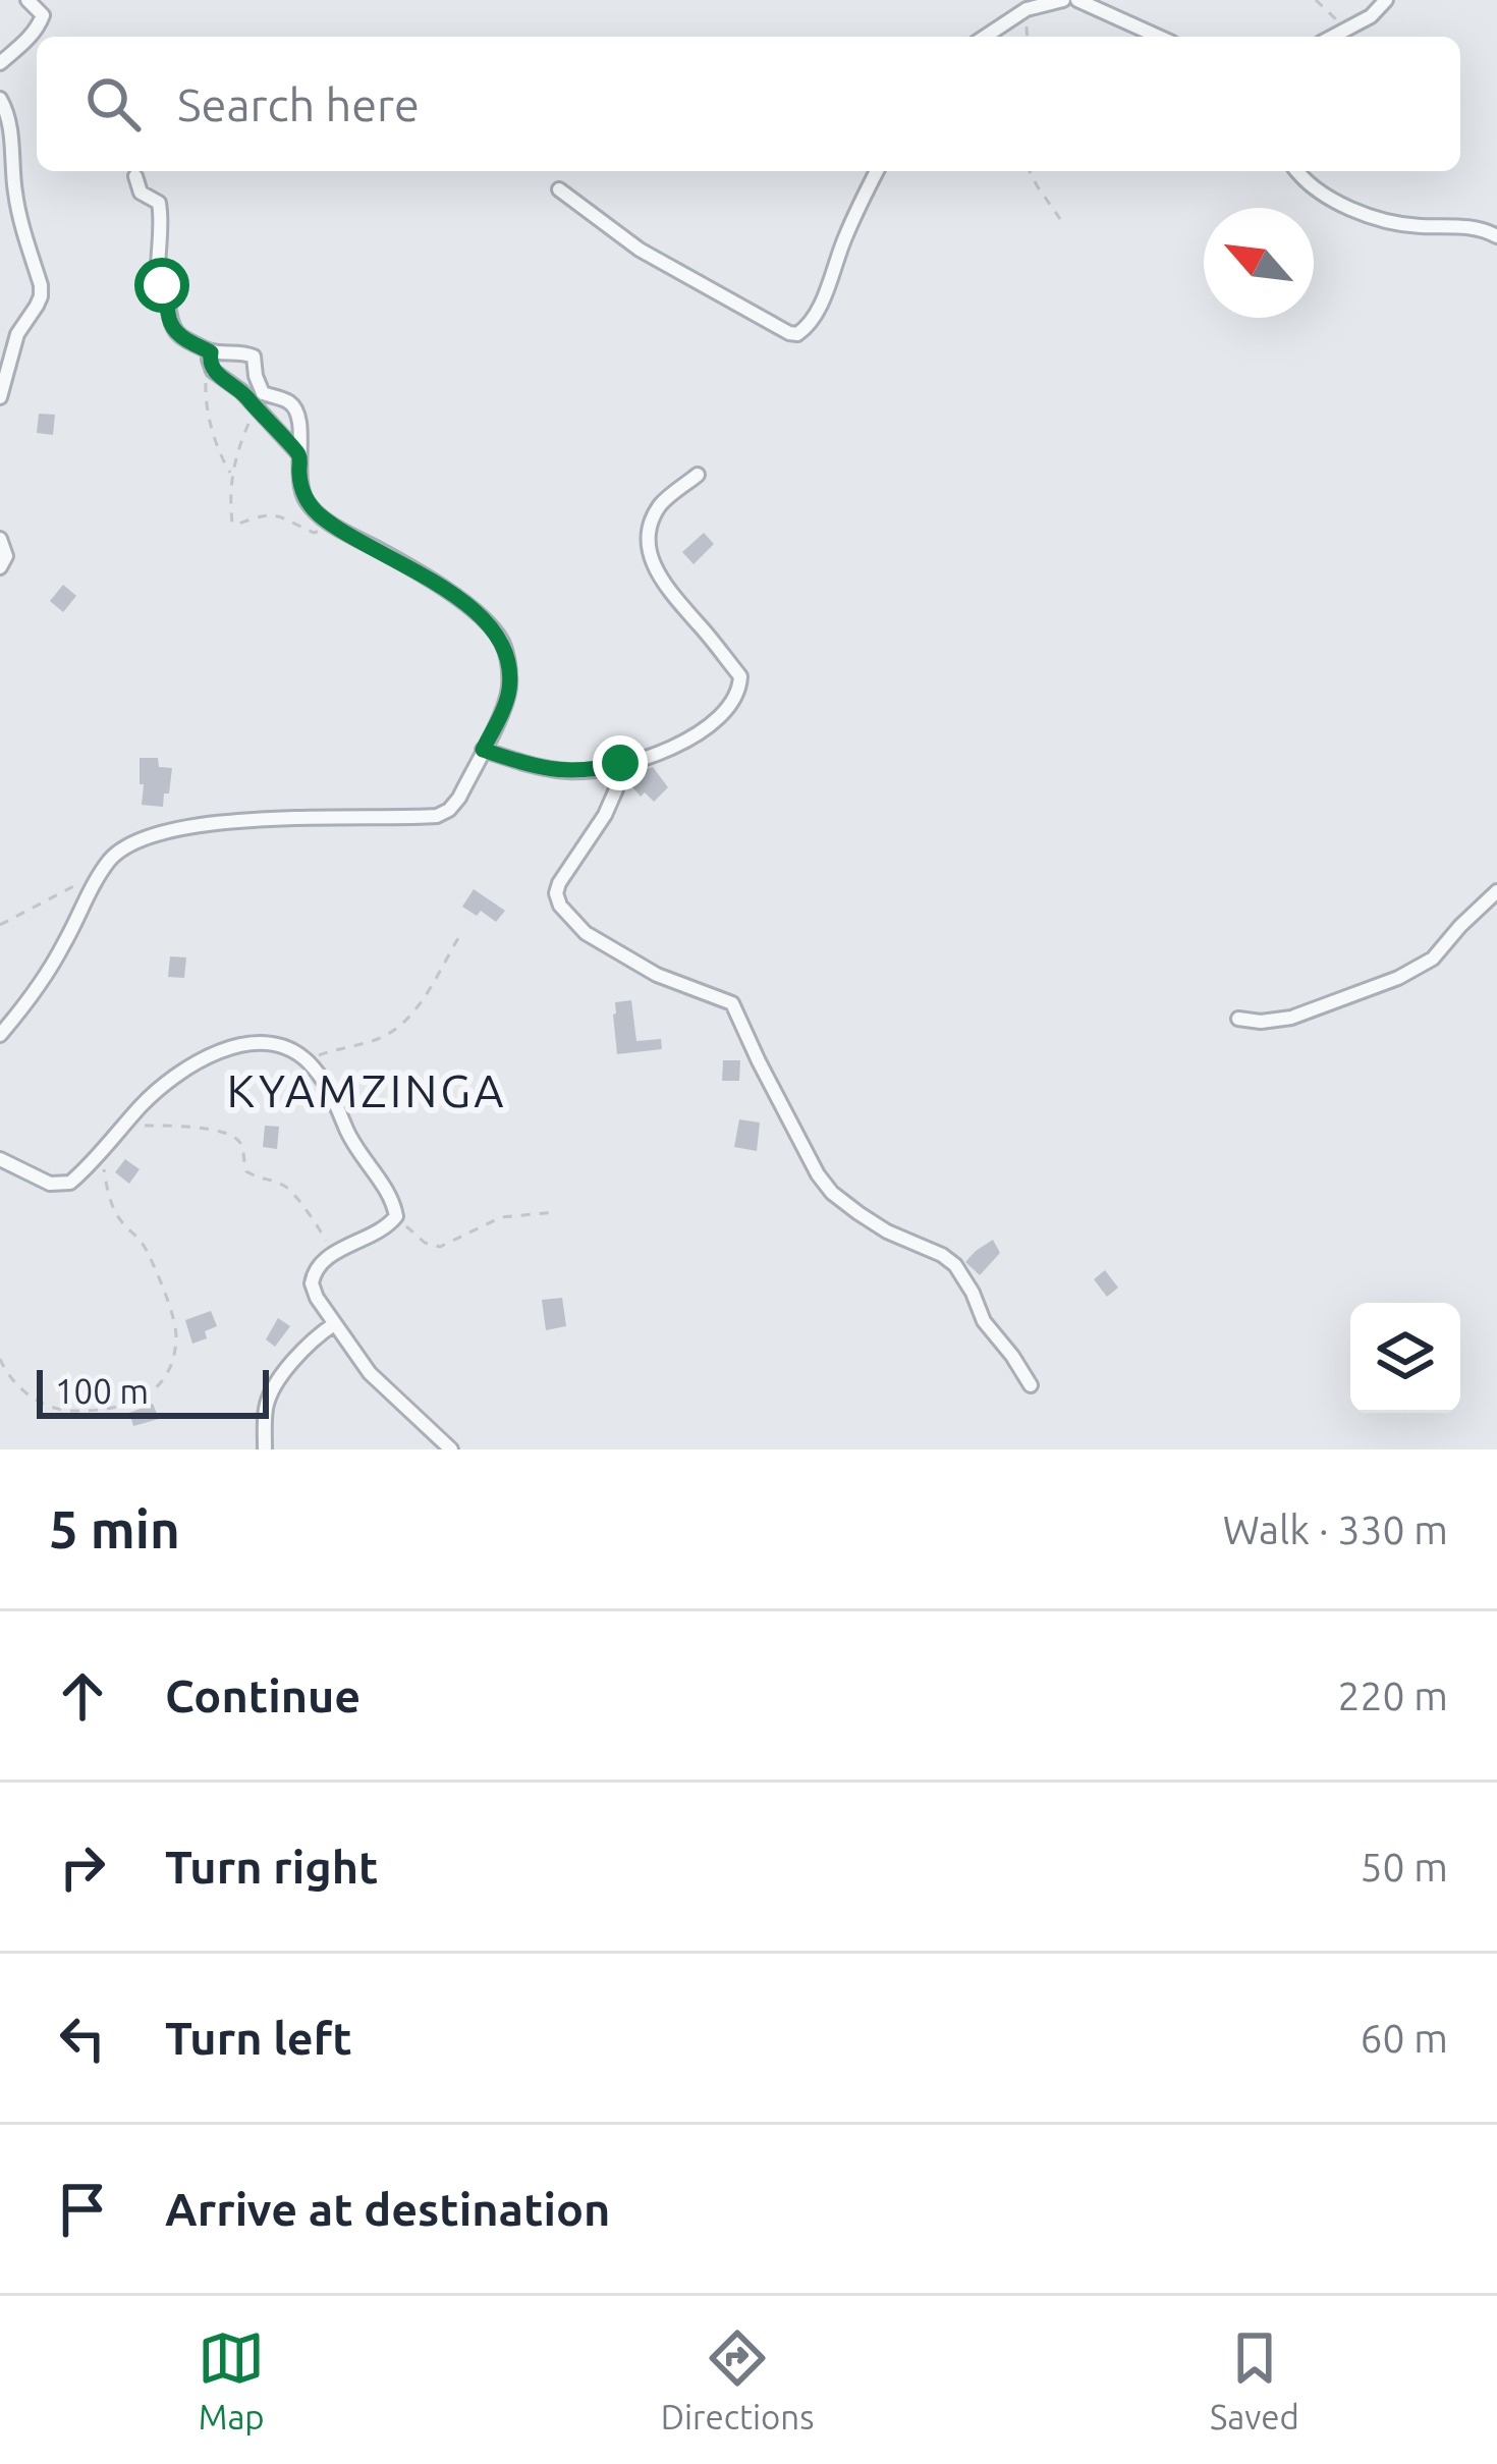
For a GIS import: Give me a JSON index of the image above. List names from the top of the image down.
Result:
{
  "districts": ["KYAMZINGA"],
  "scale_bar": "100 m",
  "north": "top left",
  "page": {
    "search": "Search here",
    "scale": "100 m",
    "heading": ["5 min", "Walk · 330 m"],
    "list": [
      ["Continue", "220 m"],
      ["Turn right", "50 m"],
      ["Turn left", "60 m"],
      "Arrive at destination"
    ],
    "nav": ["Map", "Directions", "Saved"]
  }
}
